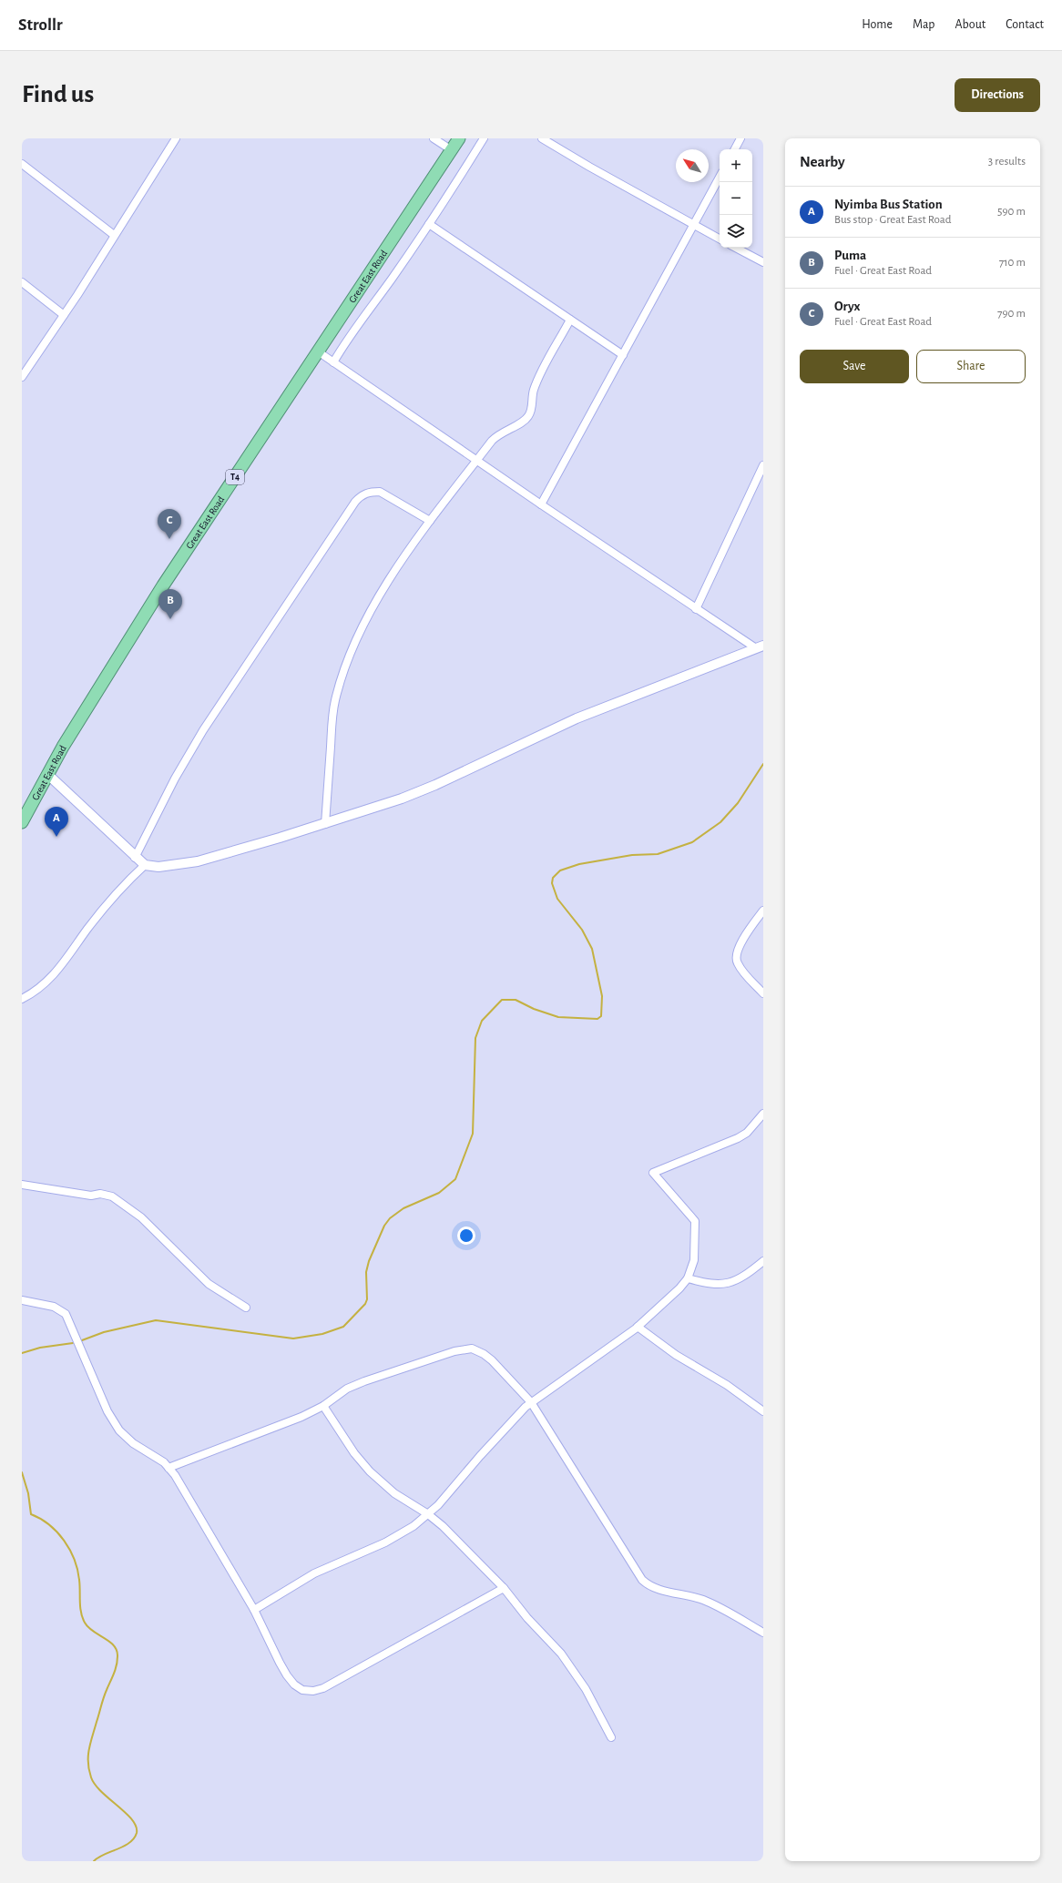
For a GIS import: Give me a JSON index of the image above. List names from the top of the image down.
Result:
{
  "streets": {
    "highway": ["Great East Road", "T4"]
  },
  "north": "top left",
  "page": {
    "header": "Strollr",
    "nav": [
      "Home",
      "Map",
      "About",
      "Contact"
    ],
    "buttons": [
      "Directions",
      ["Save", "Share"]
    ],
    "title": "Find us",
    "heading": ["Nearby", "3 results"],
    "map_buttons": ["+", "−"],
    "list": [
      {
        "mark": "A",
        "name": "Nyimba Bus Station",
        "note": "Bus stop · Great East Road",
        "value": "590 m"
      },
      {
        "mark": "B",
        "name": "Puma",
        "note": "Fuel · Great East Road",
        "value": "710 m"
      },
      {
        "mark": "C",
        "name": "Oryx",
        "note": "Fuel · Great East Road",
        "value": "790 m"
      }
    ],
    "pins": ["C", "B", "A"]
  }
}
